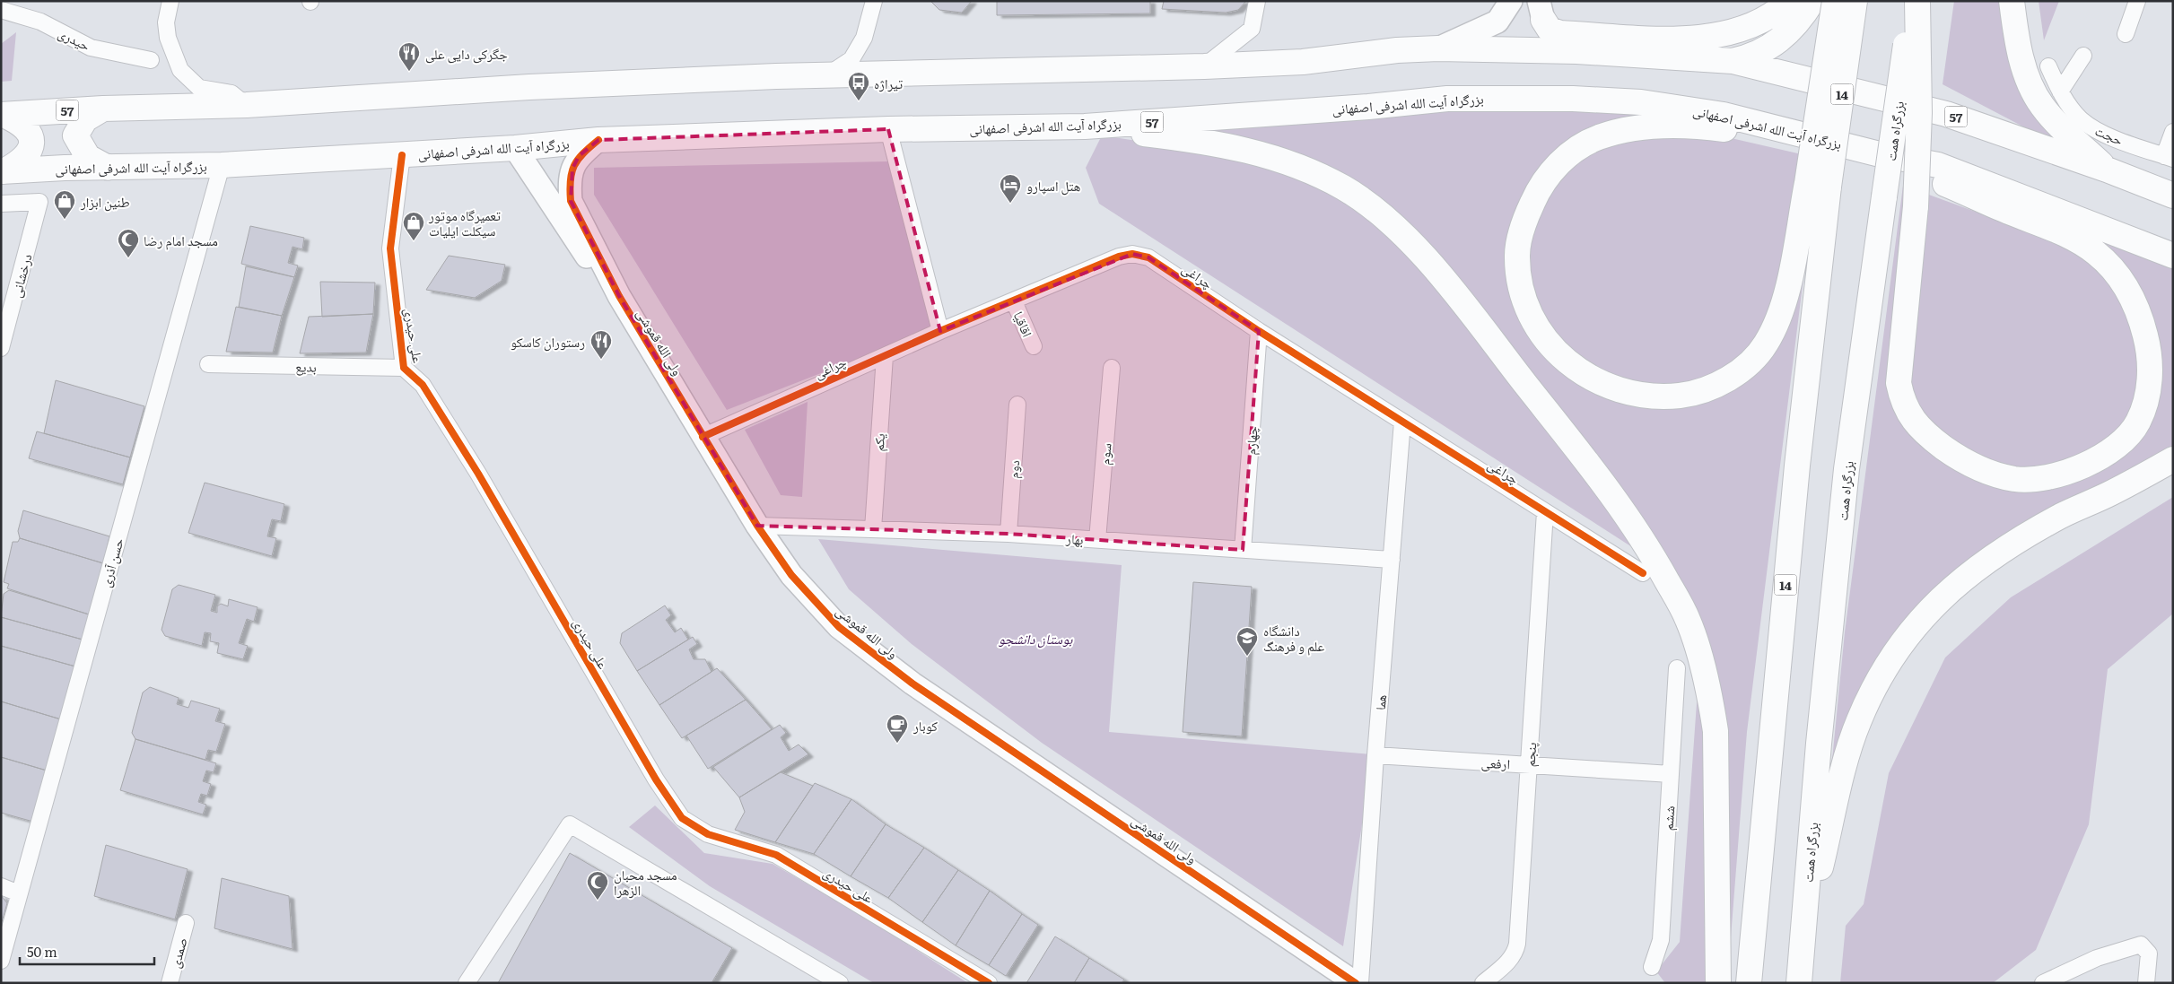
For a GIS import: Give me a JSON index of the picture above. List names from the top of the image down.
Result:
{
  "streets": {
    "highway": [
      "14",
      "بزرگراه آیت الله اشرفی اصفهانی",
      "57",
      "بزرگراه همت"
    ],
    "street": [
      "حیدری",
      "حجت",
      "درخشانی",
      "چراغی",
      "اقاقیا",
      "علی حیدری",
      "ولی الله قموشی",
      "بدیع",
      "چهارم",
      "یکم",
      "سوم",
      "دوم",
      "بهار",
      "حسن آذری",
      "هما",
      "پنجم",
      "ارفعی",
      "ششم",
      "صمدی"
    ]
  },
  "crossings": [
    ["بزرگراه آیت الله اشرفی اصفهانی", "علی حیدری"],
    ["بزرگراه آیت الله اشرفی اصفهانی", "ولی الله قموشی"],
    ["بزرگراه آیت الله اشرفی اصفهانی", "حسن آذری"],
    ["چراغی", "اقاقیا"],
    ["چراغی", "ولی الله قموشی"],
    ["چراغی", "چهارم"],
    ["چراغی", "یکم"],
    ["چراغی", "هما"],
    ["چراغی", "پنجم"],
    ["علی حیدری", "بدیع"],
    ["ولی الله قموشی", "بهار"],
    ["چهارم", "بهار"],
    ["یکم", "بهار"],
    ["سوم", "بهار"],
    ["دوم", "بهار"],
    ["بهار", "هما"],
    ["هما", "ارفعی"],
    ["پنجم", "ارفعی"],
    ["ارفعی", "ششم"]
  ],
  "parks": ["بوستان دانشجو"],
  "places": {
    "restaurant": ["جگرکی دایی علی", "رستوران کاسکو"],
    "bus stop": ["تیراژه"],
    "hotel": ["هتل اسپارو"],
    "shop": ["طنین ابزار", "تعمیرگاه موتور سیکلت ایلیات"],
    "mosque": ["مسجد امام رضا", "مسجد محبان الزهرا"],
    "school or university": ["دانشگاه علم و فرهنگ"],
    "cafe": ["کوبار"]
  },
  "scale_bar": "50 m"
}
